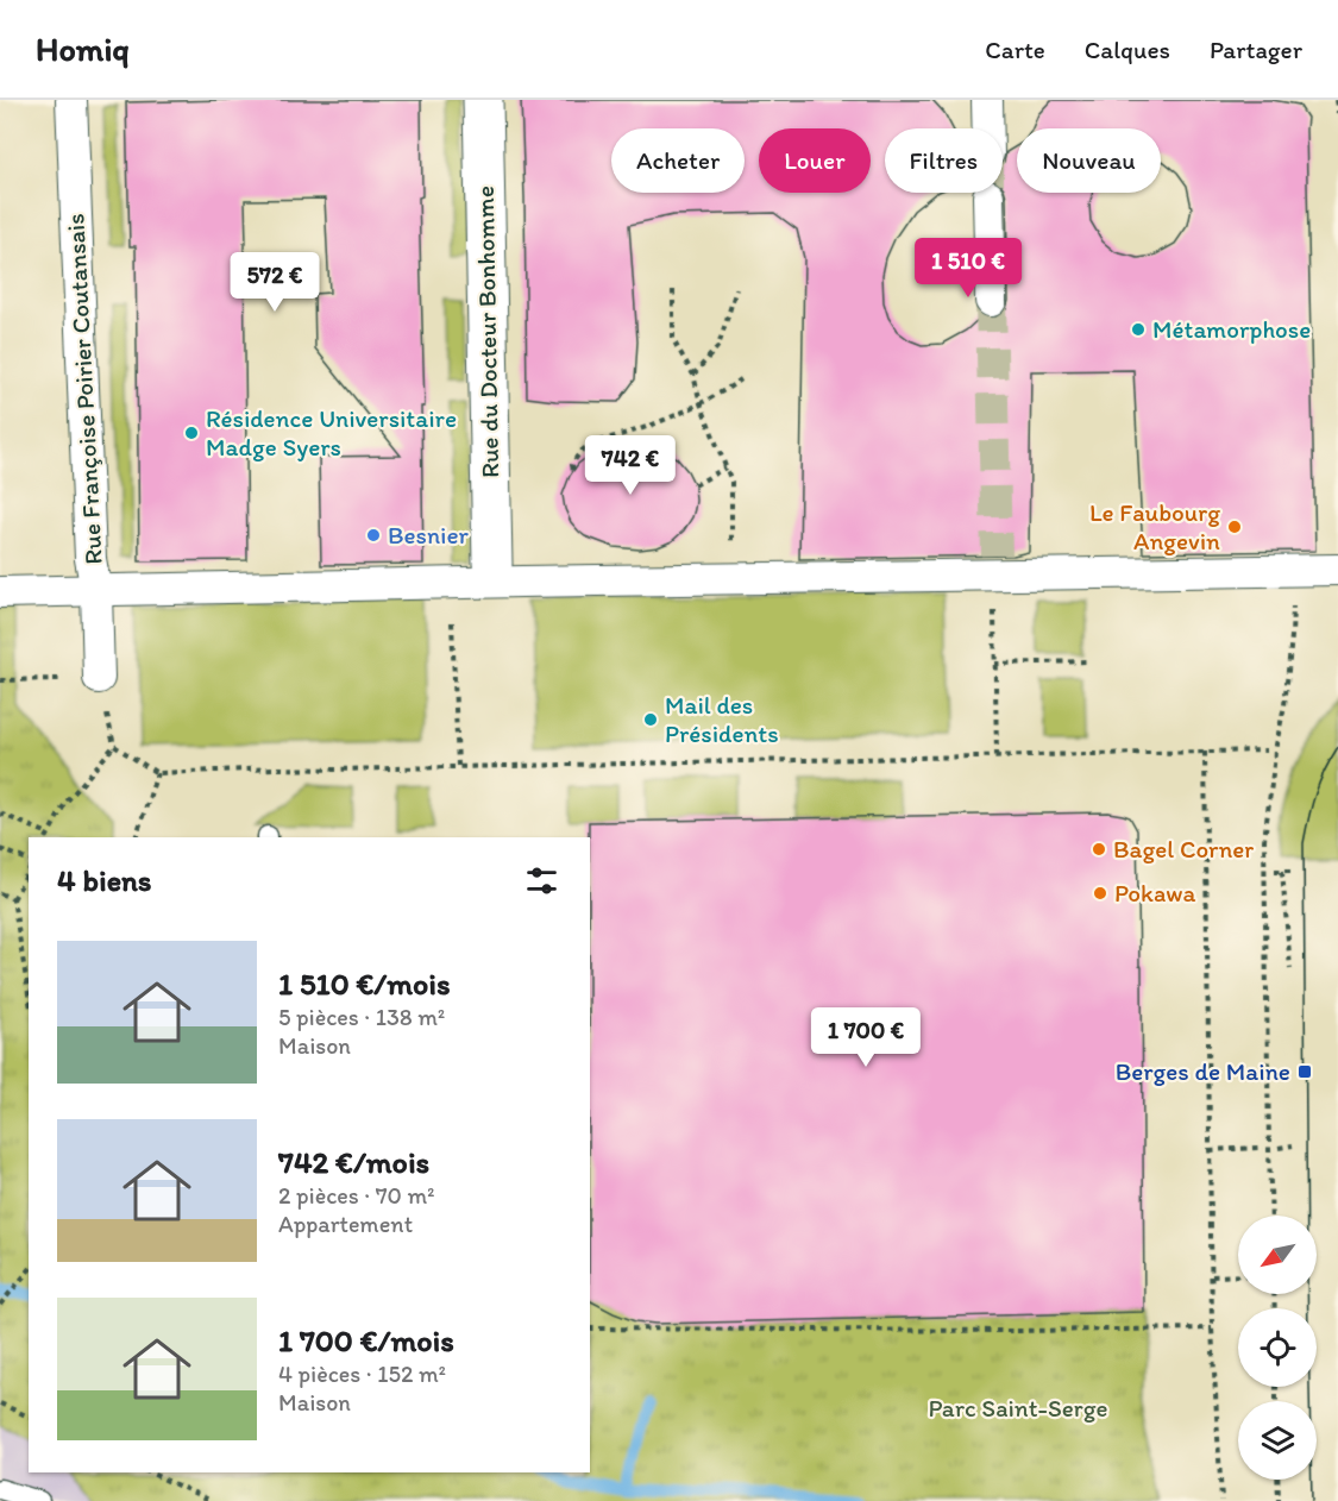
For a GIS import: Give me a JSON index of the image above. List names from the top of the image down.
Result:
{
  "streets": {
    "street": ["Rue du Docteur Bonhomme", "Rue Françoise Poirier Coutansais"]
  },
  "parks": ["Parc Saint-Serge"],
  "places": {
    "other": [
      "Métamorphose",
      "Résidence Universitaire Madge Syers",
      "Le Faubourg Angevin",
      "Besnier",
      "Mail des Présidents",
      "Bagel Corner",
      "Pokawa"
    ],
    "transit": ["Berges de Maine"]
  },
  "north": "bottom left",
  "page": {
    "header": "Homiq",
    "nav": ["Carte", "Calques", "Partager"],
    "chip": [
      "Acheter",
      "Louer",
      "Filtres",
      "Nouveau"
    ],
    "price": [
      "1 510 €",
      "572 €",
      "742 €",
      "1 700 €"
    ],
    "heading": "4 biens",
    "list": [
      {
        "name": "1 510 €/mois",
        "note": "5 pièces · 138 m² · Maison"
      },
      {
        "name": "742 €/mois",
        "note": "2 pièces · 70 m² · Appartement"
      },
      {
        "name": "1 700 €/mois",
        "note": "4 pièces · 152 m² · Maison"
      }
    ]
  }
}
